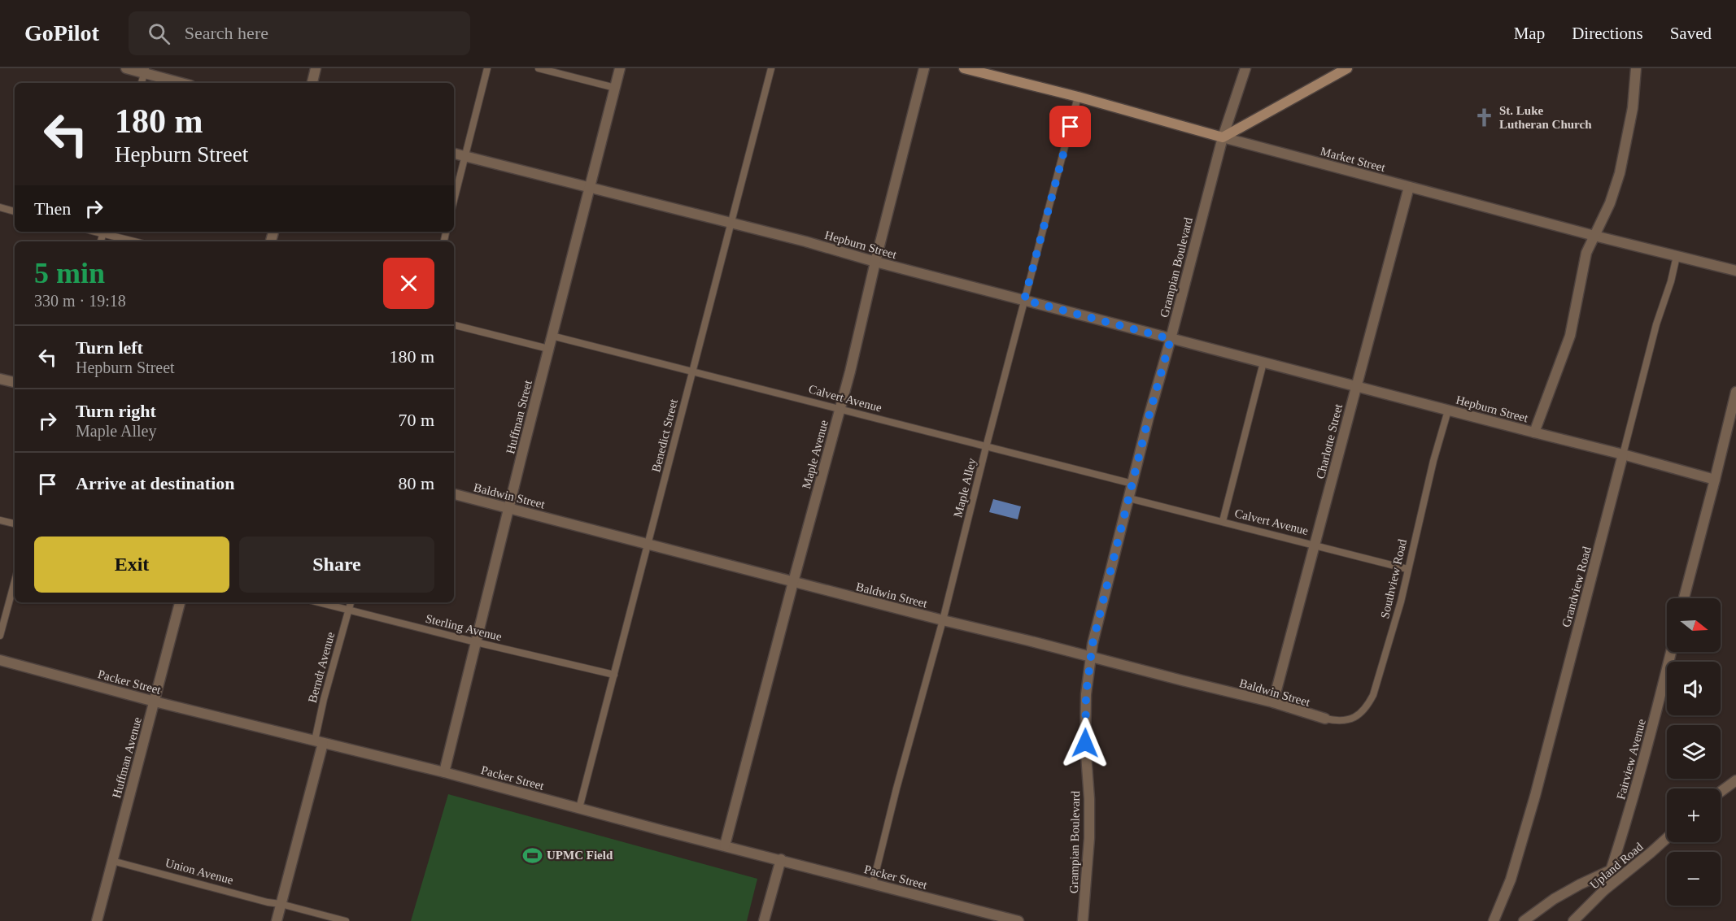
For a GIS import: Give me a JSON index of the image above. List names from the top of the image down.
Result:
{
  "streets": {
    "main road": ["Market Street"],
    "street": [
      "Hepburn Street",
      "Grampian Boulevard",
      "Huffman Street",
      "Charlotte Street",
      "Maple Avenue",
      "Baldwin Street",
      "Grandview Road",
      "Packer Street",
      "Huffman Avenue",
      "Fairview Avenue",
      "Upland Road"
    ],
    "lane": [
      "Calvert Avenue",
      "Benedict Street",
      "Maple Alley",
      "Southview Road",
      "Sterling Avenue",
      "Berndt Avenue",
      "Union Avenue"
    ]
  },
  "crossings": [
    ["Market Street", "Grampian Boulevard"],
    ["Market Street", "Charlotte Street"],
    ["Market Street", "Maple Alley"],
    ["Market Street", "Grandview Road"],
    ["Hepburn Street", "Grampian Boulevard"],
    ["Hepburn Street", "Huffman Street"],
    ["Hepburn Street", "Benedict Street"],
    ["Hepburn Street", "Charlotte Street"],
    ["Hepburn Street", "Maple Avenue"],
    ["Hepburn Street", "Maple Alley"],
    ["Hepburn Street", "Southview Road"],
    ["Hepburn Street", "Grandview Road"],
    ["Grampian Boulevard", "Calvert Avenue"],
    ["Grampian Boulevard", "Baldwin Street"],
    ["Calvert Avenue", "Huffman Street"],
    ["Calvert Avenue", "Benedict Street"],
    ["Calvert Avenue", "Charlotte Street"],
    ["Calvert Avenue", "Maple Avenue"],
    ["Calvert Avenue", "Maple Alley"],
    ["Calvert Avenue", "Southview Road"],
    ["Huffman Street", "Baldwin Street"],
    ["Huffman Street", "Sterling Avenue"],
    ["Huffman Street", "Packer Street"],
    ["Benedict Street", "Baldwin Street"],
    ["Benedict Street", "Sterling Avenue"],
    ["Benedict Street", "Packer Street"],
    ["Charlotte Street", "Baldwin Street"],
    ["Maple Avenue", "Baldwin Street"],
    ["Maple Avenue", "Packer Street"],
    ["Maple Alley", "Baldwin Street"],
    ["Maple Alley", "Packer Street"],
    ["Baldwin Street", "Southview Road"],
    ["Sterling Avenue", "Berndt Avenue"],
    ["Berndt Avenue", "Packer Street"],
    ["Packer Street", "Huffman Avenue"],
    ["Huffman Avenue", "Union Avenue"],
    ["Fairview Avenue", "Upland Road"]
  ],
  "places": {
    "church": ["St. Luke Lutheran Church"],
    "sports": ["UPMC Field"]
  },
  "north": "right",
  "page": {
    "header": "GoPilot",
    "search": "Search here",
    "nav": ["Map", "Directions", "Saved"],
    "turn": ["180 m", "Hepburn Street"],
    "then": "Then",
    "heading": ["5 min", "330 m · 19:18"],
    "list": [
      {
        "name": "Turn left",
        "note": "Hepburn Street",
        "value": "180 m"
      },
      {
        "name": "Turn right",
        "note": "Maple Alley",
        "value": "70 m"
      },
      {
        "name": "Arrive at destination",
        "value": "80 m"
      }
    ],
    "buttons": ["Exit", "Share"],
    "map_buttons": ["+", "−"]
  }
}
